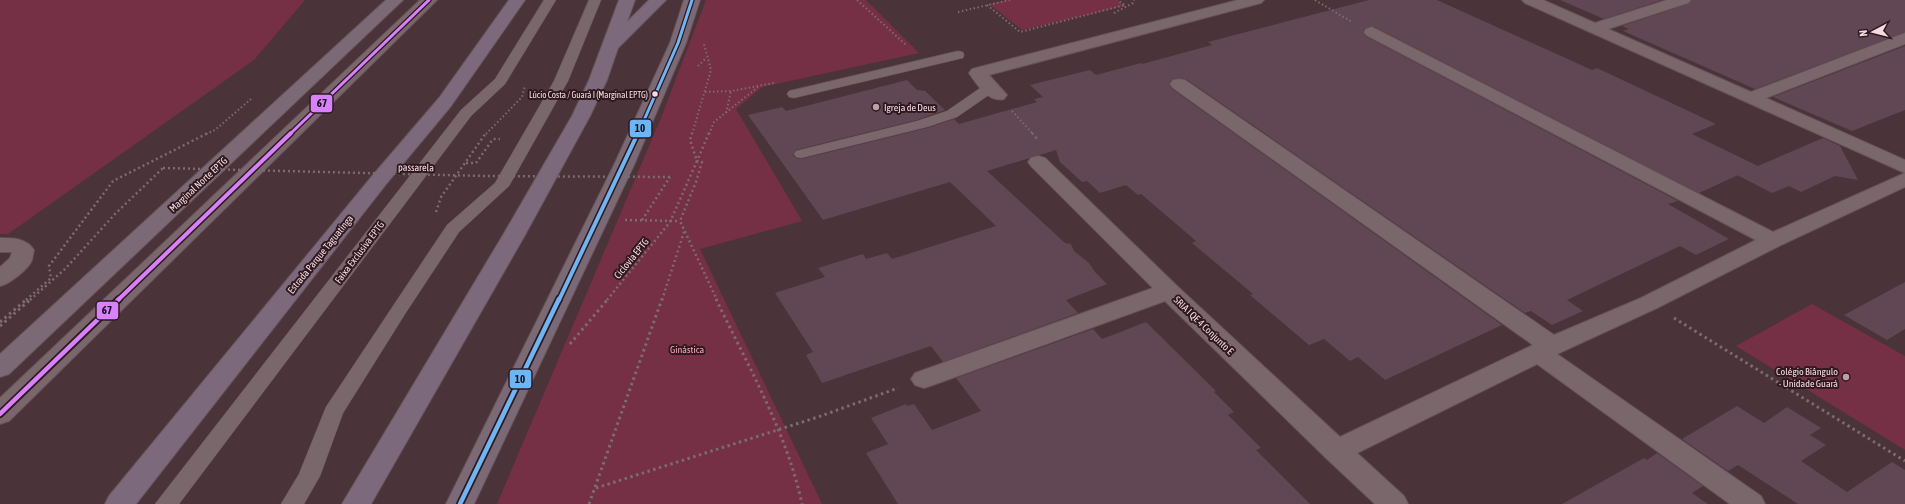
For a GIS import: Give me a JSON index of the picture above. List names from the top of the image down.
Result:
{
  "streets": {
    "highway": ["Estrada Parque Taguatinga"],
    "main road": ["Marginal Norte EPTG"],
    "street": ["SRIA I QE 4 Conjunto E"],
    "lane": ["Faixa Exclusiva EPTG"],
    "path": ["passarela", "Ciclovia EPTG"]
  },
  "parks": ["Ginástica"],
  "places": ["Lúcio Costa / Guará I (Marginal EPTG)", "Igreja de Deus", "Colégio Biângulo - Unidade Guará"],
  "lines": ["transit line 67", "transit line 10"],
  "north": "left"
}
